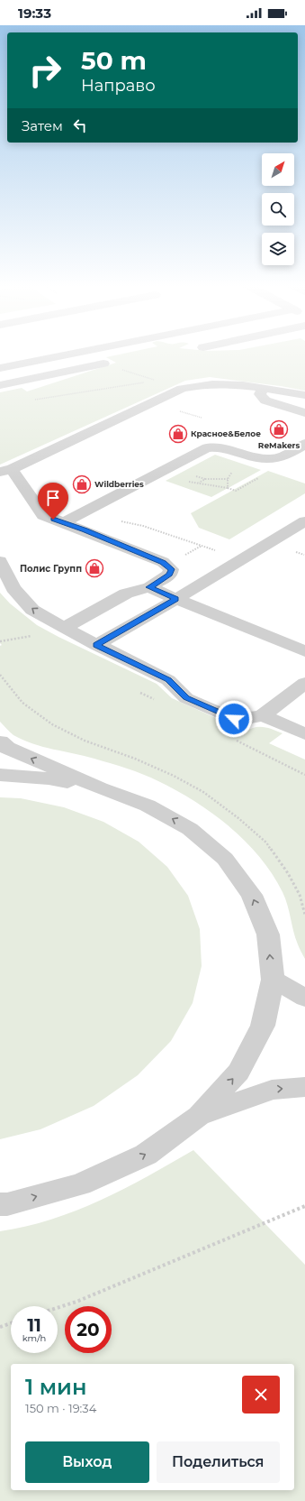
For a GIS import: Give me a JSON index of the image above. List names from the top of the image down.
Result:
{
  "places": {
    "shop": [
      "ReMakers",
      "Красное&Белое",
      "Wildberries",
      "Полис Групп"
    ]
  },
  "north": "top right",
  "page": {
    "status": "19:33",
    "turn": ["50 m", "Направо"],
    "then": "Затем",
    "speed": "11 km/h",
    "limit": "20",
    "heading": ["1 мин", "150 m · 19:34"],
    "buttons": ["Выход", "Поделиться"]
  }
}
